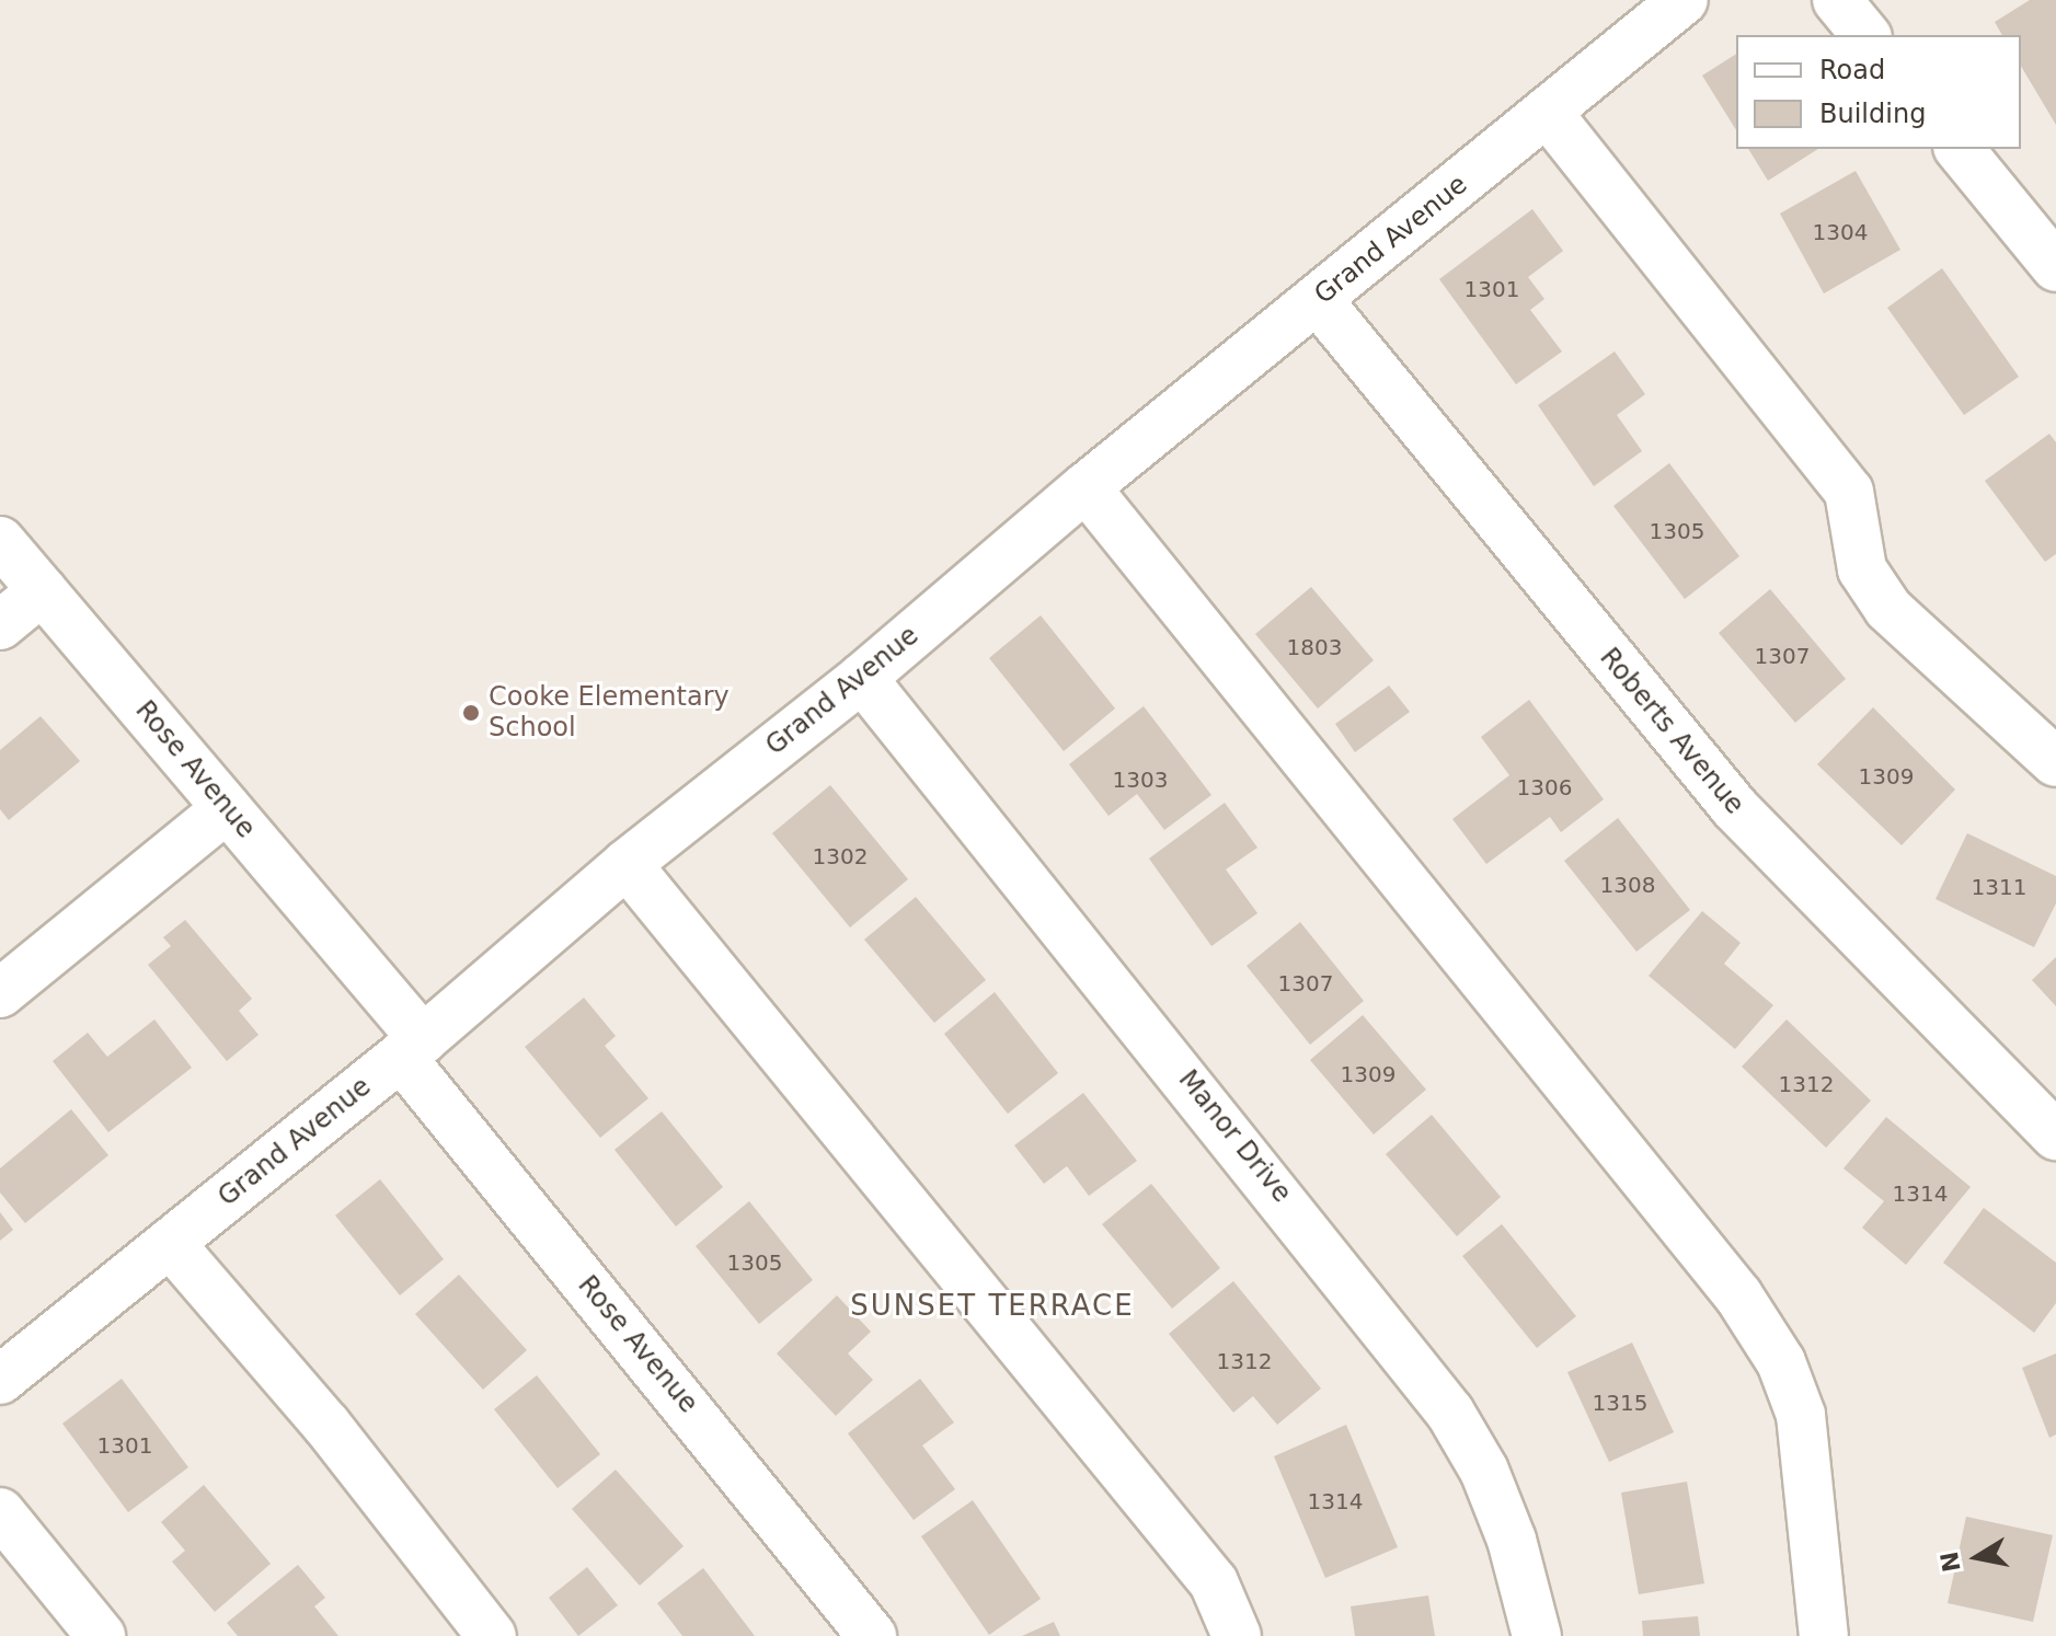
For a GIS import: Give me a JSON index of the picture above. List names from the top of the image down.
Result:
{
  "streets": {
    "street": [
      "Grand Avenue",
      "Roberts Avenue",
      "Rose Avenue",
      "Manor Drive"
    ]
  },
  "crossings": [
    ["Grand Avenue", "Roberts Avenue"],
    ["Grand Avenue", "Rose Avenue"],
    ["Grand Avenue", "Manor Drive"]
  ],
  "districts": ["SUNSET TERRACE"],
  "places": ["Cooke Elementary School"],
  "house_numbers": [
    "1304",
    "1301",
    "1305",
    "1803",
    "1307",
    "1309",
    "1303",
    "1306",
    "1302",
    "1308",
    "1311",
    "1307",
    "1309",
    "1312",
    "1314",
    "1305",
    "1312",
    "1315",
    "1301",
    "1314"
  ],
  "legend": ["Road", "Building"],
  "north": "left"
}
